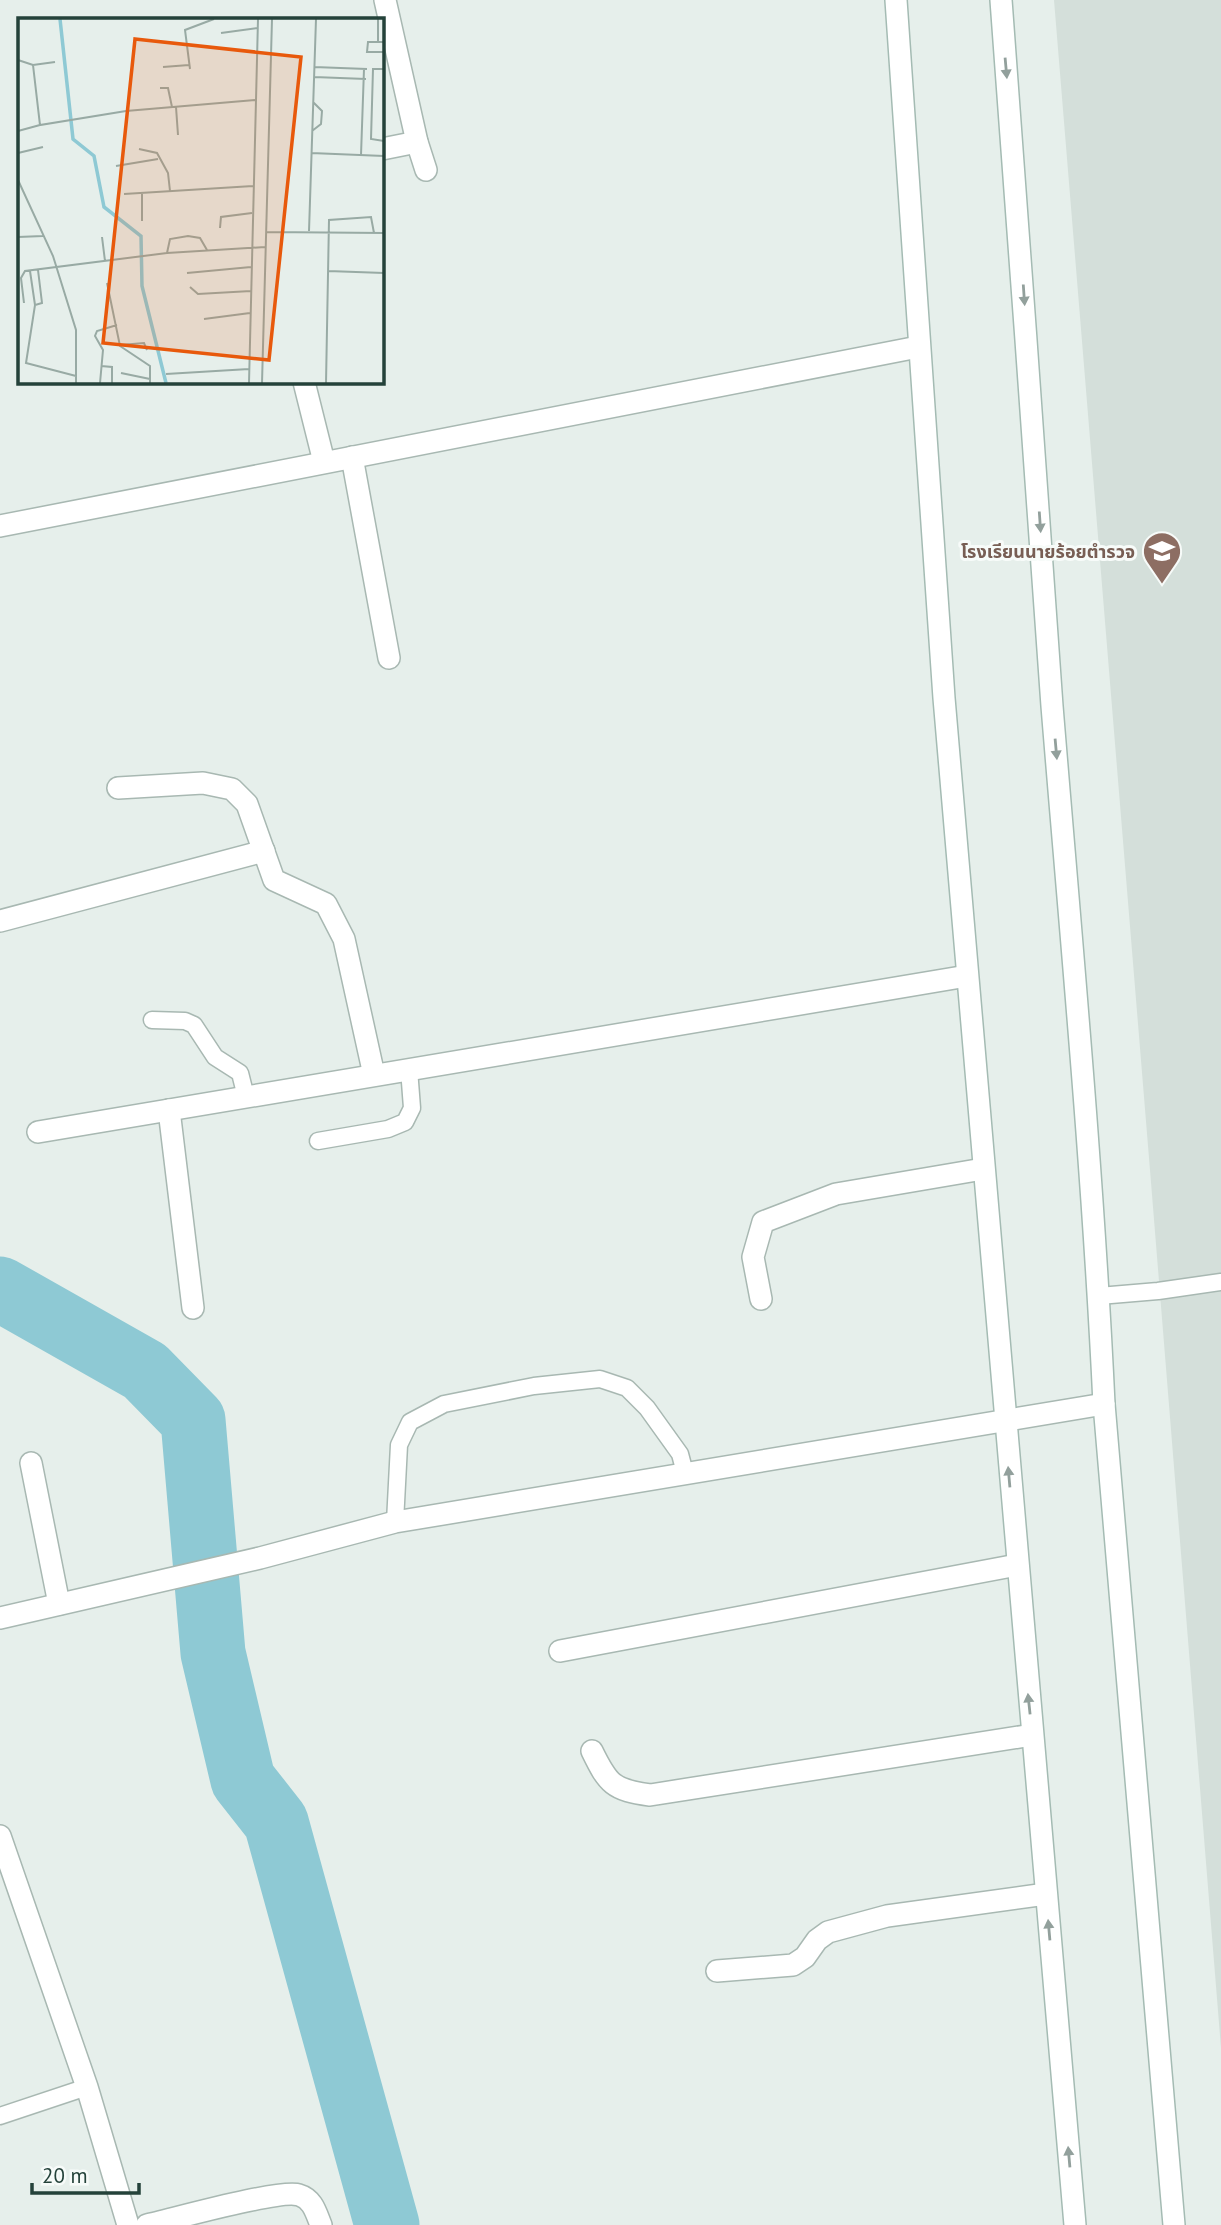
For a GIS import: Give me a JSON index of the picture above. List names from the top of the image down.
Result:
{
  "places": {
    "school or university": ["โรงเรียนนายร้อยตำรวจ"]
  },
  "scale_bar": "20 m"
}
